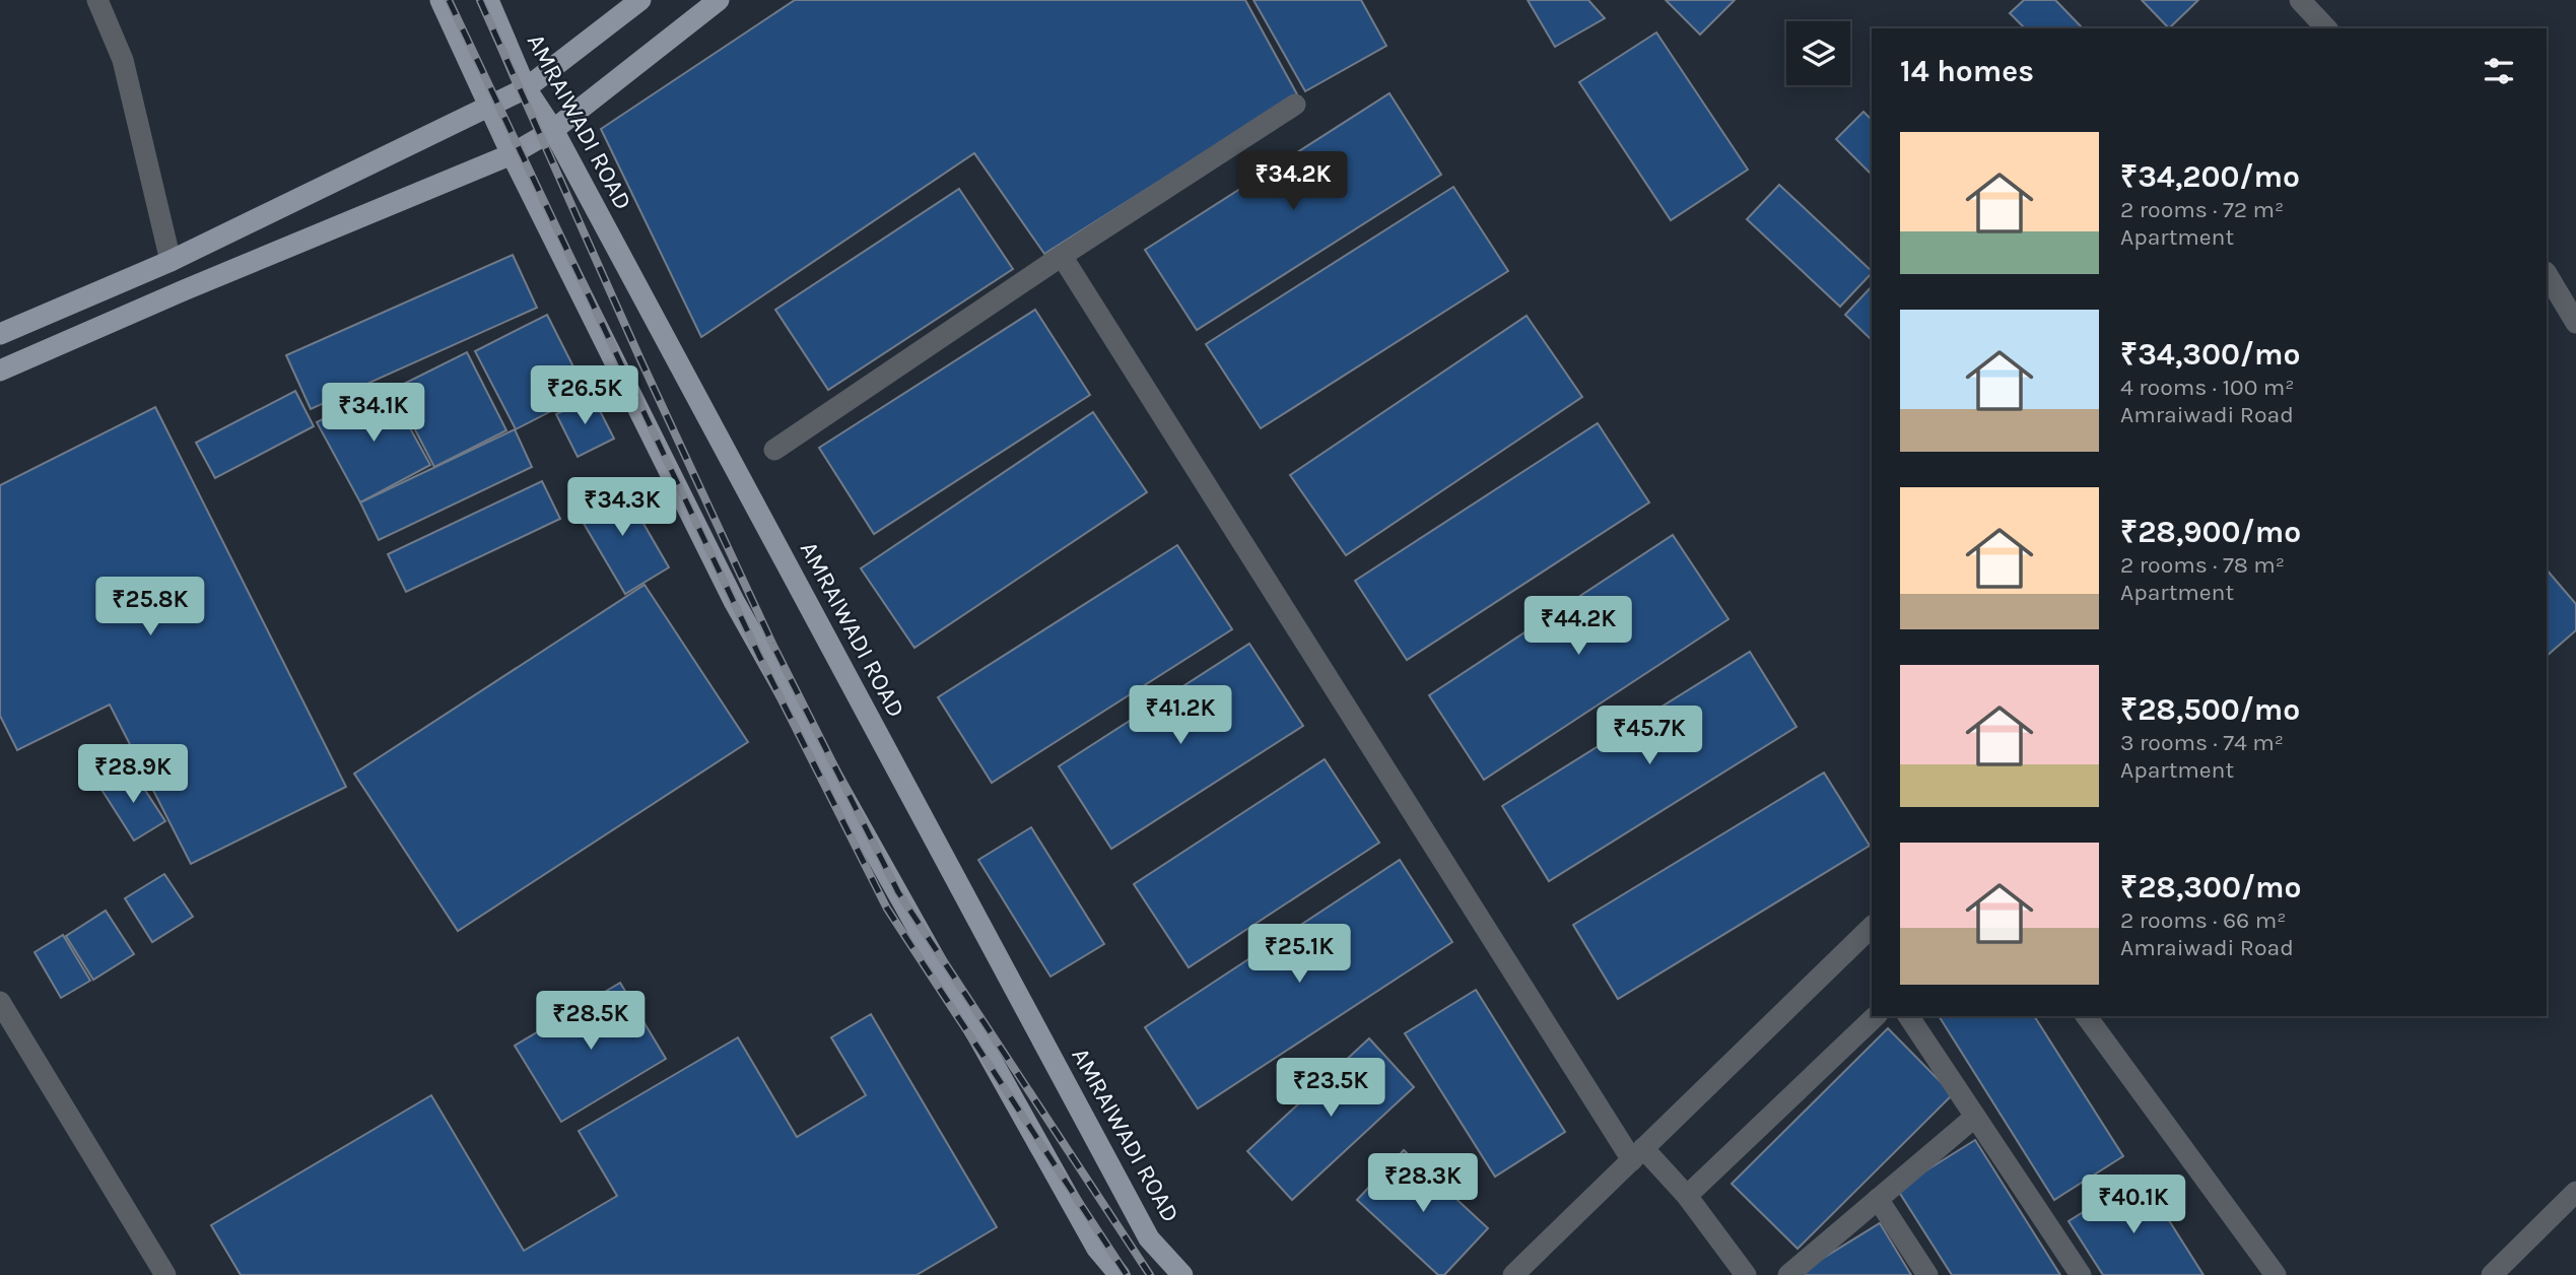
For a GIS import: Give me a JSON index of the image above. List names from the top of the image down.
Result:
{
  "streets": {
    "main road": ["AMRAIWADI ROAD"]
  },
  "page": {
    "heading": "14 homes",
    "list": [
      {
        "name": "₹34,200/mo",
        "note": "2 rooms · 72 m² · Apartment"
      },
      {
        "name": "₹34,300/mo",
        "note": "4 rooms · 100 m² · Amraiwadi Road"
      },
      {
        "name": "₹28,900/mo",
        "note": "2 rooms · 78 m² · Apartment"
      },
      {
        "name": "₹28,500/mo",
        "note": "3 rooms · 74 m² · Apartment"
      },
      {
        "name": "₹28,300/mo",
        "note": "2 rooms · 66 m² · Amraiwadi Road"
      }
    ],
    "price": [
      "₹34.2K",
      "₹26.5K",
      "₹34.1K",
      "₹34.3K",
      "₹25.8K",
      "₹44.2K",
      "₹41.2K",
      "₹45.7K",
      "₹28.9K",
      "₹25.1K",
      "₹28.5K",
      "₹23.5K",
      "₹28.3K",
      "₹40.1K"
    ]
  }
}
